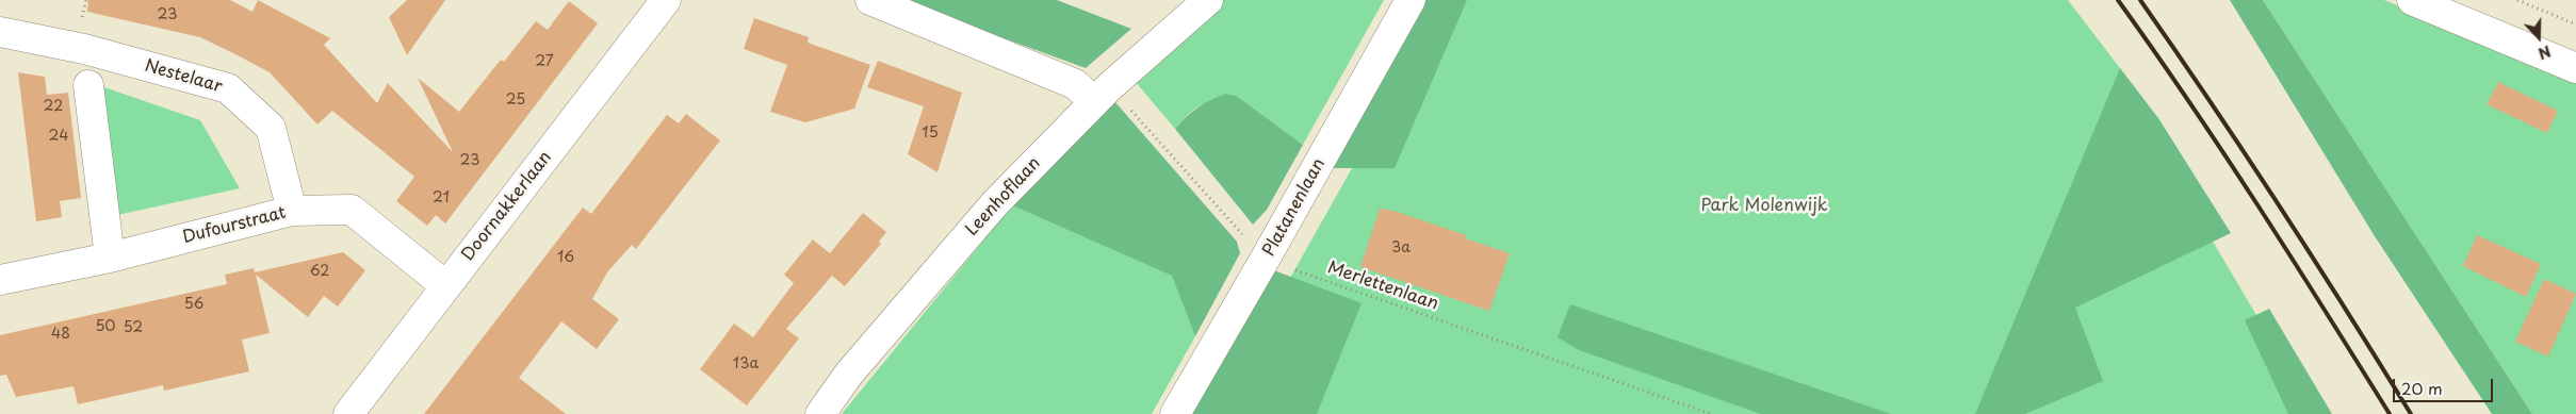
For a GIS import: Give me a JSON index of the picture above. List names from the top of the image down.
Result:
{
  "streets": {
    "street": [
      "Nestelaar",
      "Leenhoflaan",
      "Doornakkerlaan",
      "Platanenlaan",
      "Dufourstraat"
    ],
    "path": ["Merlettenlaan"]
  },
  "crossings": [
    ["Nestelaar", "Dufourstraat"],
    ["Leenhoflaan", "Merlettenlaan"],
    ["Doornakkerlaan", "Dufourstraat"],
    ["Platanenlaan", "Merlettenlaan"]
  ],
  "parks": ["Park Molenwijk"],
  "house_numbers": [
    "23",
    "27",
    "25",
    "22",
    "15",
    "24",
    "23",
    "21",
    "3a",
    "16",
    "62",
    "56",
    "50",
    "52",
    "48",
    "13a"
  ],
  "scale_bar": "20 m",
  "north": "bottom"
}
